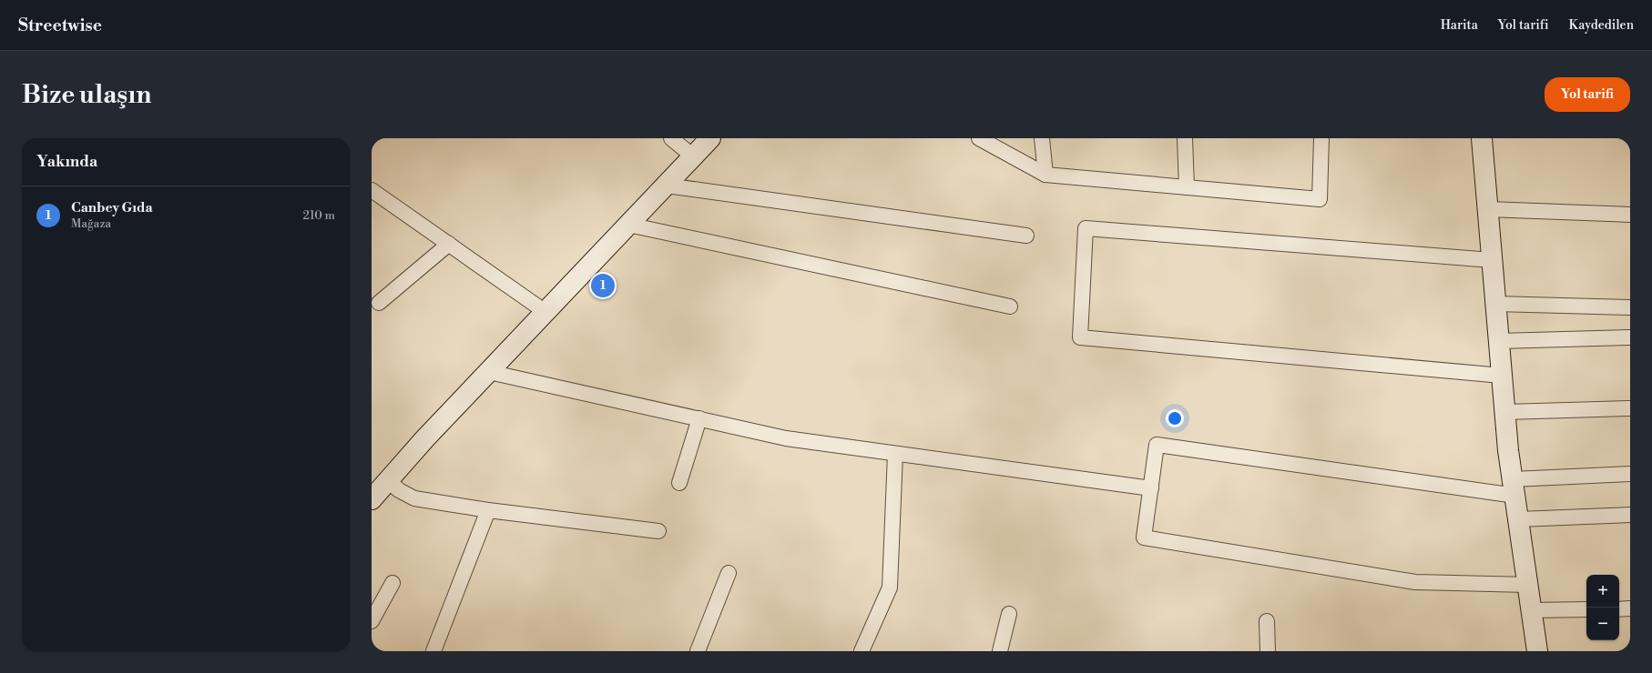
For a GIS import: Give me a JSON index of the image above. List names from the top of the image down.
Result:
{
  "page": {
    "header": "Streetwise",
    "nav": ["Harita", "Yol tarifi", "Kaydedilen"],
    "buttons": "Yol tarifi",
    "title": "Bize ulaşın",
    "heading": "Yakında",
    "list": [
      {
        "mark": "1",
        "name": "Canbey Gıda",
        "note": "Mağaza",
        "value": "210 m"
      }
    ],
    "pins": "1",
    "map_buttons": ["+", "−"]
  }
}
